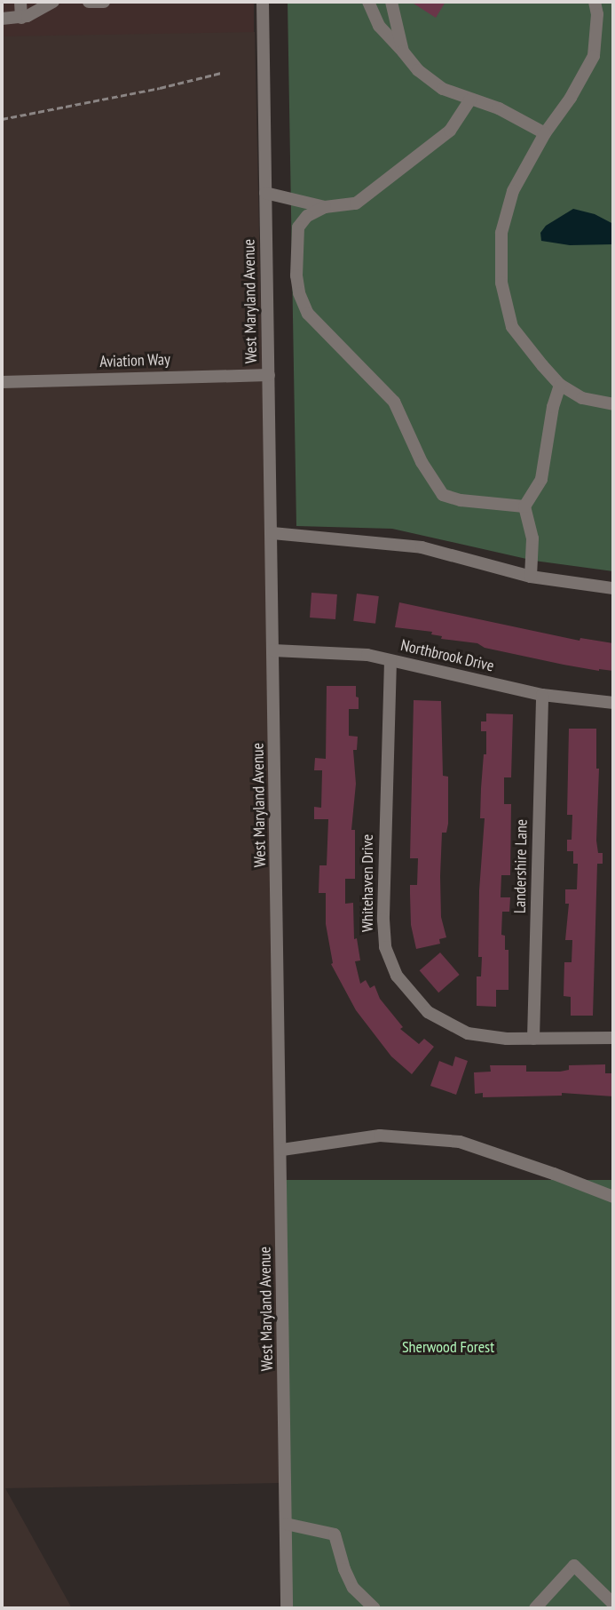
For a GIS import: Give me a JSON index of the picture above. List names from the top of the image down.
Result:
{
  "streets": {
    "street": [
      "West Maryland Avenue",
      "Aviation Way",
      "Northbrook Drive",
      "Landershire Lane",
      "Whitehaven Drive"
    ]
  },
  "crossings": [
    ["West Maryland Avenue", "Aviation Way"],
    ["West Maryland Avenue", "Northbrook Drive"],
    ["Northbrook Drive", "Landershire Lane"],
    ["Northbrook Drive", "Whitehaven Drive"],
    ["Landershire Lane", "Whitehaven Drive"]
  ],
  "parks": ["Sherwood Forest"]
}
